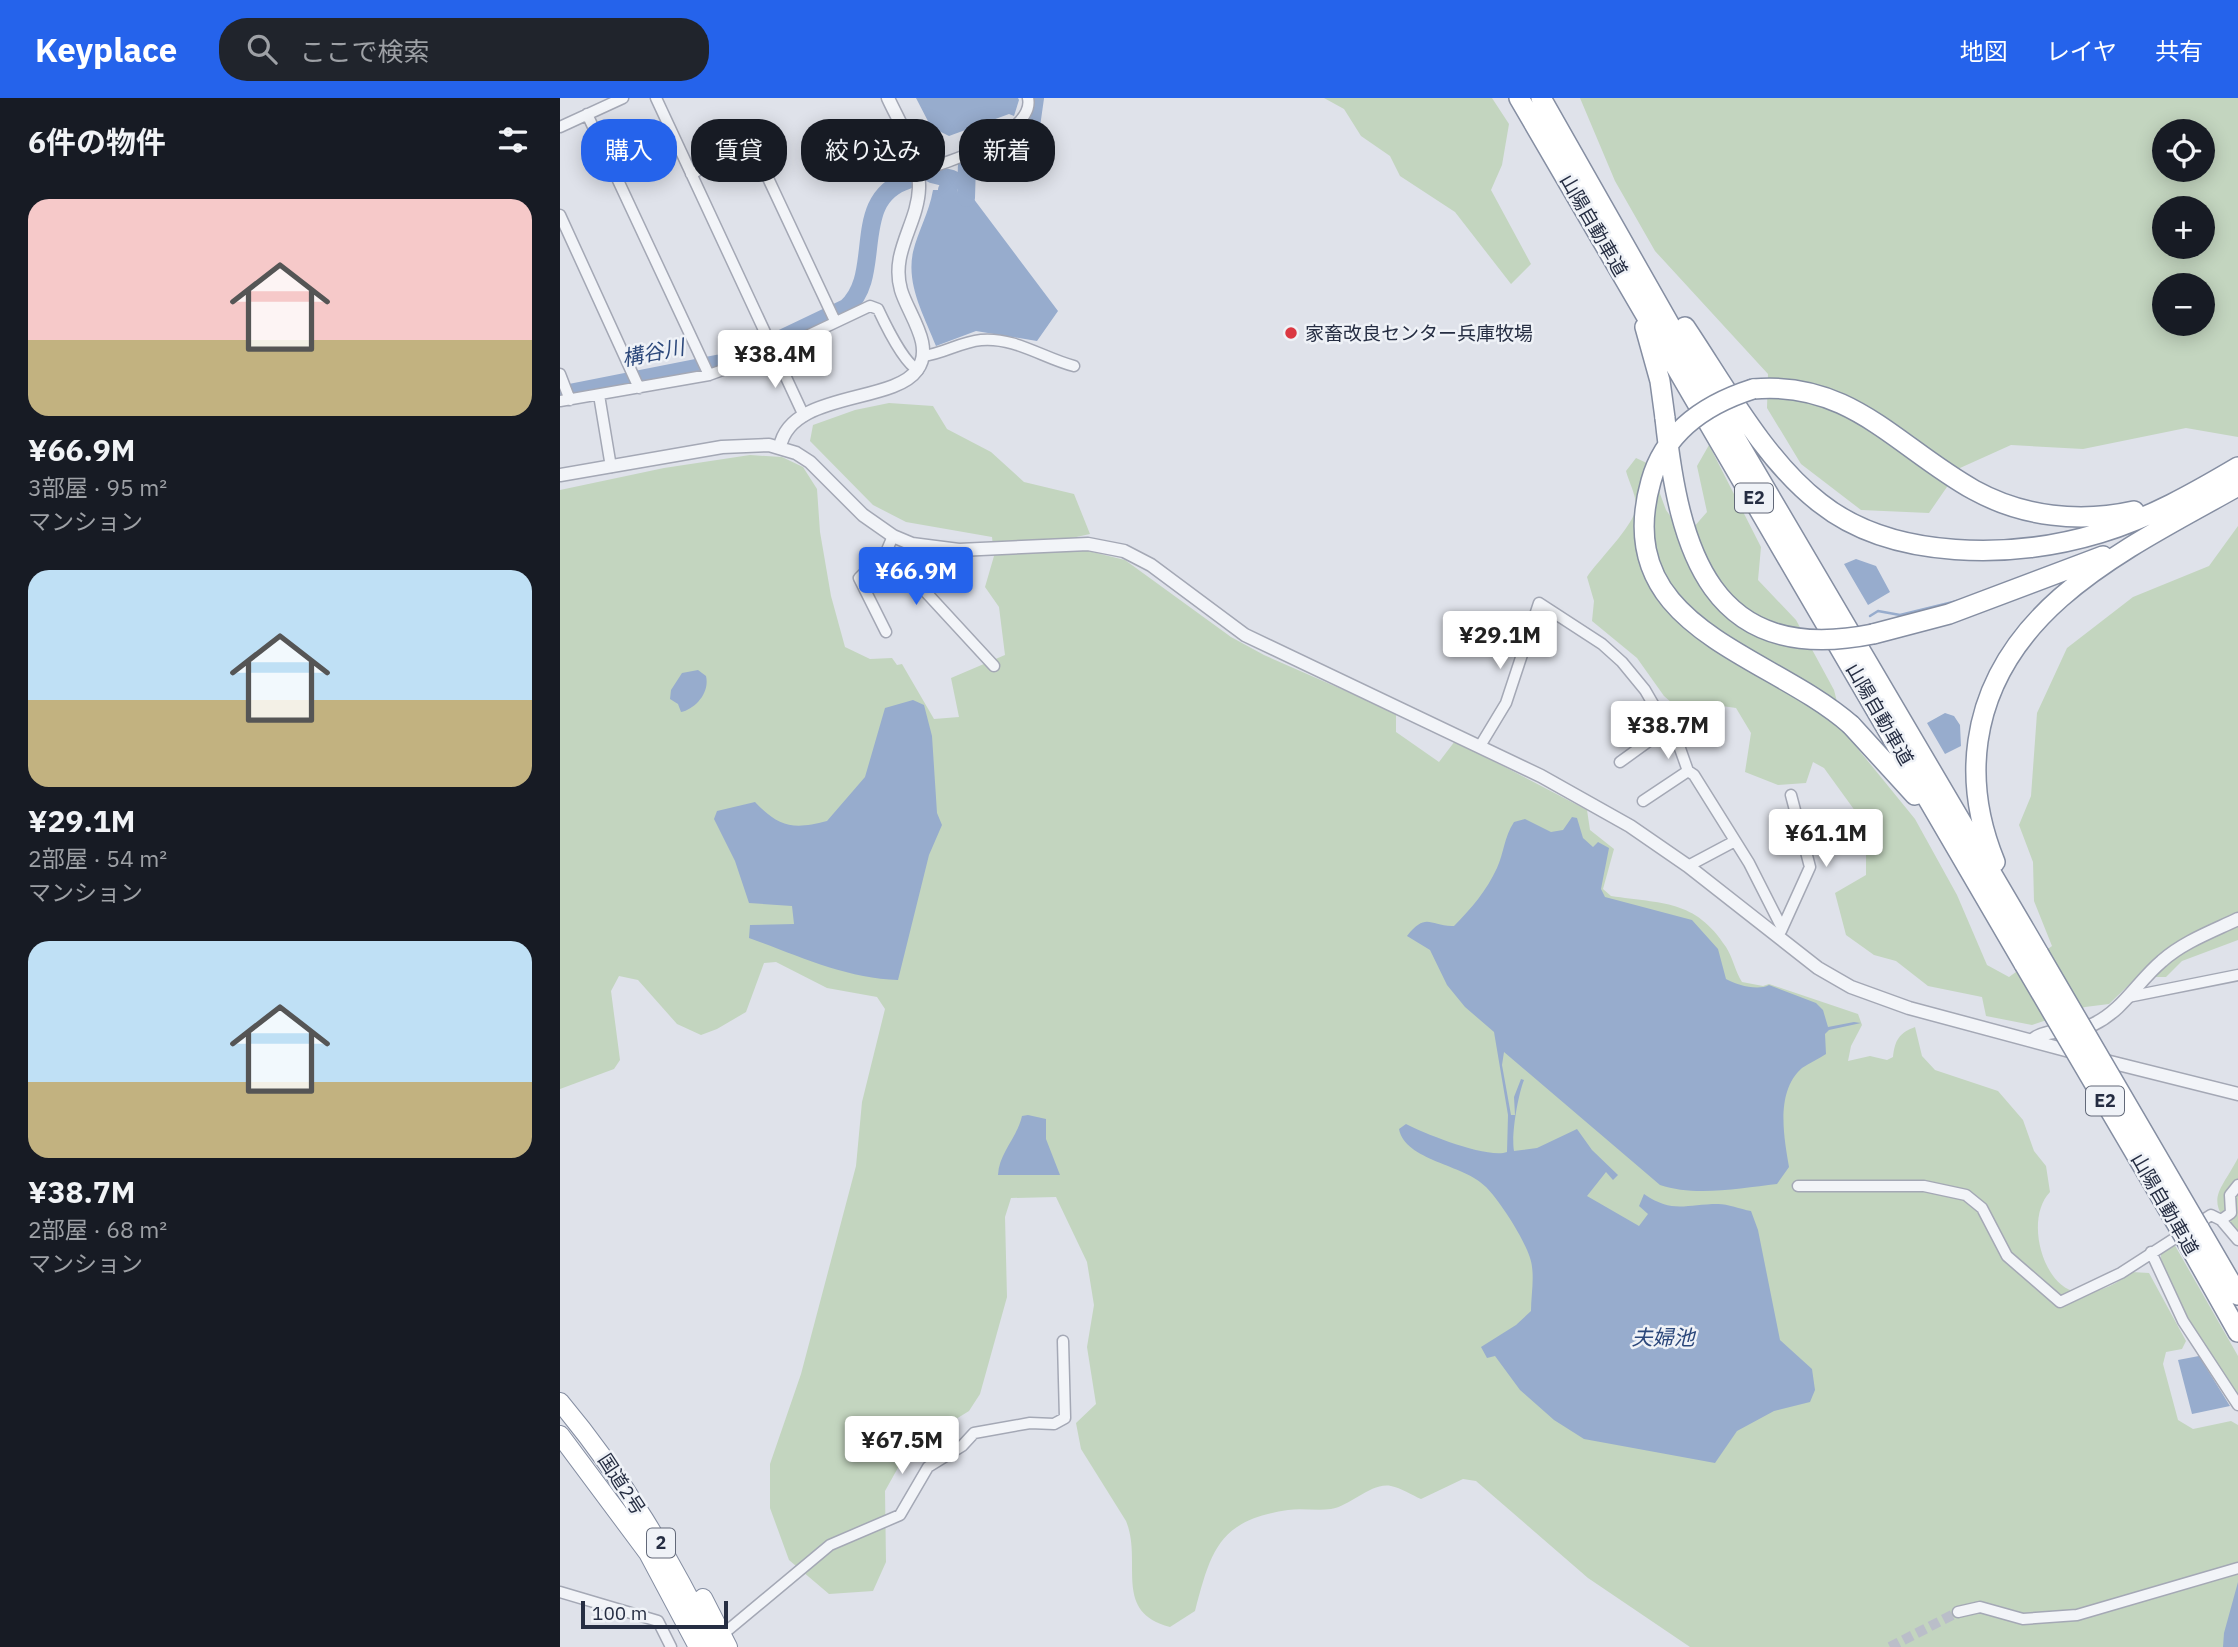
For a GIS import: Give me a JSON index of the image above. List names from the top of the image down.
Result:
{
  "streets": {
    "highway": [
      "山陽自動車道",
      "E2",
      "国道2号",
      "2"
    ]
  },
  "water": ["構谷川", "夫婦池"],
  "places": ["家畜改良センター兵庫牧場"],
  "scale_bar": "100 m",
  "page": {
    "header": "Keyplace",
    "search": "ここで検索",
    "nav": ["地図", "レイヤ", "共有"],
    "heading": "6件の物件",
    "map_buttons": ["+", "−"],
    "chip": [
      "購入",
      "賃貸",
      "絞り込み",
      "新着"
    ],
    "list": [
      {
        "name": "¥66.9M",
        "note": "3部屋 · 95 m² · マンション"
      },
      {
        "name": "¥29.1M",
        "note": "2部屋 · 54 m² · マンション"
      },
      {
        "name": "¥38.7M",
        "note": "2部屋 · 68 m² · マンション"
      }
    ],
    "price": [
      "¥38.4M",
      "¥66.9M",
      "¥29.1M",
      "¥38.7M",
      "¥61.1M",
      "¥67.5M"
    ],
    "scale": "100 m"
  }
}
